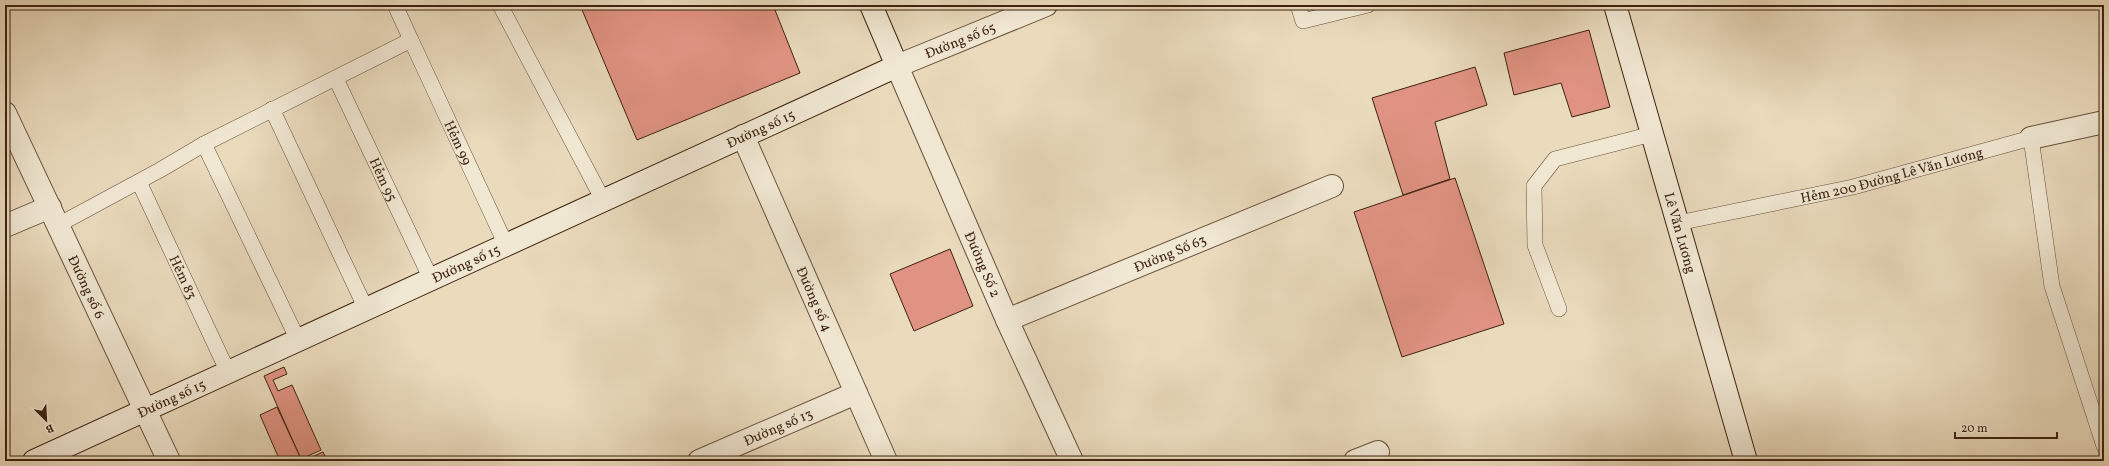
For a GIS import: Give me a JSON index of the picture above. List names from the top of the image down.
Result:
{
  "streets": {
    "street": [
      "Đường số 65",
      "Đường số 15",
      "Hẻm 200 Đường Lê Văn Lương",
      "Lê Văn Lương",
      "Đường Số 63",
      "Đường Số 2",
      "Đường số 6",
      "Đường số 4",
      "Đường số 13"
    ],
    "lane": ["Hẻm 99", "Hẻm 95", "Hẻm 83"]
  },
  "crossings": [
    ["Đường số 65", "Đường số 15"],
    ["Đường số 65", "Đường Số 2"],
    ["Đường số 15", "Hẻm 99"],
    ["Đường số 15", "Hẻm 95"],
    ["Đường số 15", "Đường Số 2"],
    ["Đường số 15", "Hẻm 83"],
    ["Đường số 15", "Đường số 6"],
    ["Đường số 15", "Đường số 4"],
    ["Hẻm 200 Đường Lê Văn Lương", "Lê Văn Lương"],
    ["Đường Số 63", "Đường Số 2"],
    ["Đường số 4", "Đường số 13"]
  ],
  "scale_bar": "20 m",
  "north": "bottom right"
}
